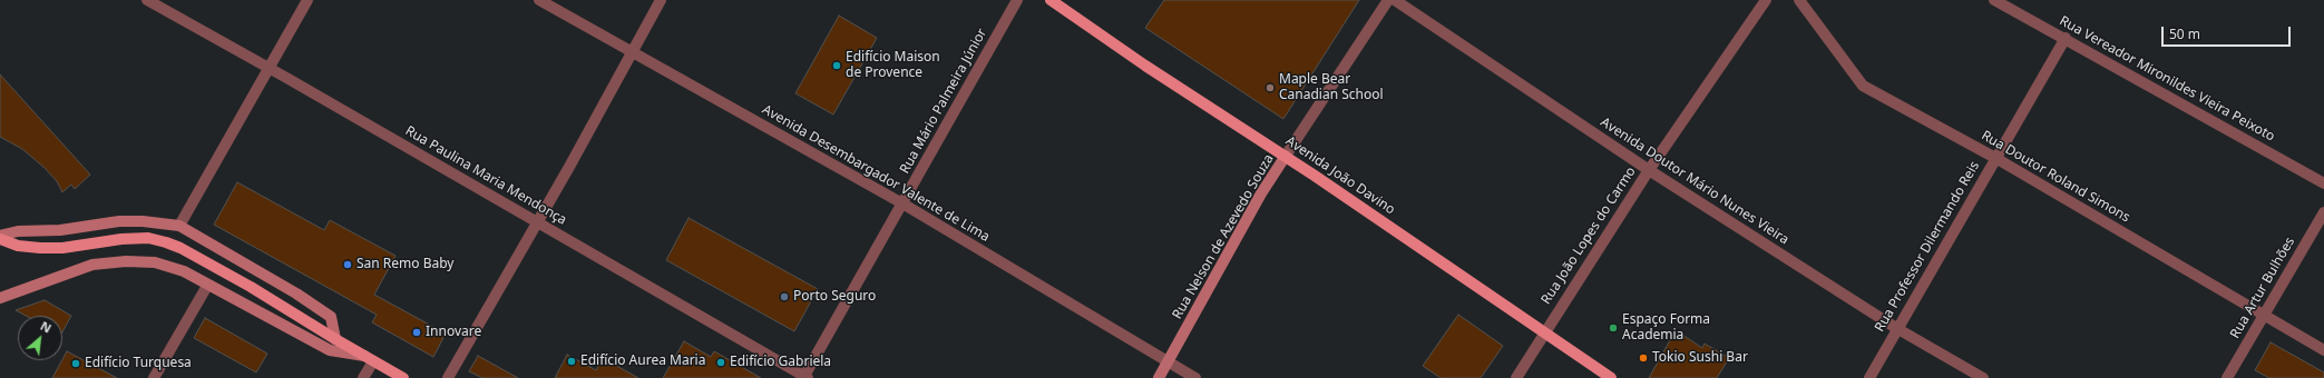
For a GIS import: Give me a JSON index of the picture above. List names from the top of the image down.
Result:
{
  "streets": {
    "main road": ["Avenida João Davino", "Rua Nelson de Azevedo Souza"],
    "street": [
      "Rua Vereador Mironildes Vieira Peixoto",
      "Rua Mário Palmeira Júnior",
      "Avenida Desembargador Valente de Lima",
      "Rua Paulina Maria Mendonça",
      "Rua Doutor Roland Simons",
      "Avenida Doutor Mário Nunes Vieira",
      "Rua João Lopes do Carmo",
      "Rua Professor Dilermando Reis",
      "Rua Artur Bulhões"
    ]
  },
  "crossings": [
    ["Rua Vereador Mironildes Vieira Peixoto", "Rua Professor Dilermando Reis"],
    ["Rua Mário Palmeira Júnior", "Avenida Desembargador Valente de Lima"],
    ["Rua Mário Palmeira Júnior", "Rua Paulina Maria Mendonça"],
    ["Avenida Desembargador Valente de Lima", "Rua Nelson de Azevedo Souza"],
    ["Avenida João Davino", "Rua João Lopes do Carmo"],
    ["Avenida João Davino", "Rua Nelson de Azevedo Souza"],
    ["Rua Doutor Roland Simons", "Rua Professor Dilermando Reis"],
    ["Rua Doutor Roland Simons", "Rua Artur Bulhões"],
    ["Avenida Doutor Mário Nunes Vieira", "Rua João Lopes do Carmo"],
    ["Avenida Doutor Mário Nunes Vieira", "Rua Professor Dilermando Reis"]
  ],
  "places": [
    "Edifício Maison de Provence",
    "Maple Bear Canadian School",
    "San Remo Baby",
    "Porto Seguro",
    "Espaço Forma Academia",
    "Innovare",
    "Tokio Sushi Bar",
    "Edifício Aurea Maria",
    "Edifício Gabriela",
    "Edifício Turquesa"
  ],
  "scale_bar": "50 m",
  "north": "top right"
}
